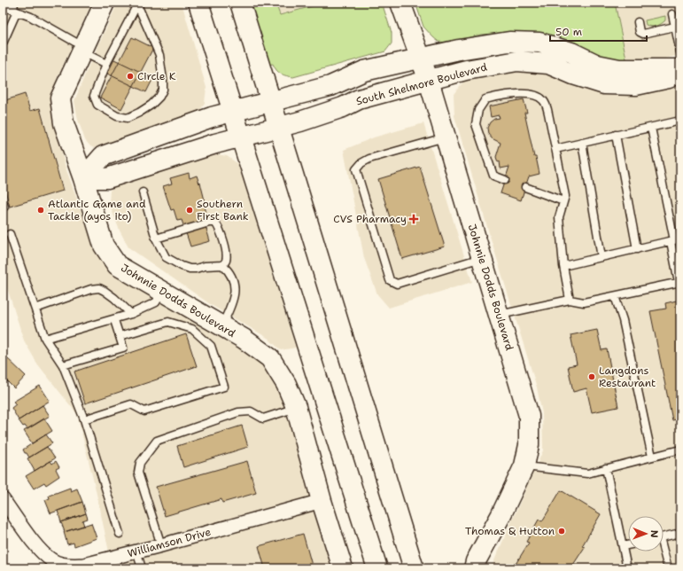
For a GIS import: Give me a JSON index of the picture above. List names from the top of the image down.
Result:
{
  "streets": {
    "main road": ["South Shelmore Boulevard", "Johnnie Dodds Boulevard"],
    "street": ["Williamson Drive"]
  },
  "crossings": [
    ["South Shelmore Boulevard", "Johnnie Dodds Boulevard"],
    ["Johnnie Dodds Boulevard", "Williamson Drive"]
  ],
  "places": {
    "other": [
      "Circle K",
      "Atlantic Game and Tackle (ayos ito)",
      "Southern First Bank",
      "Langdons Restaurant",
      "Thomas & Hutton"
    ],
    "health": ["CVS Pharmacy"]
  },
  "scale_bar": "50 m",
  "north": "right"
}
